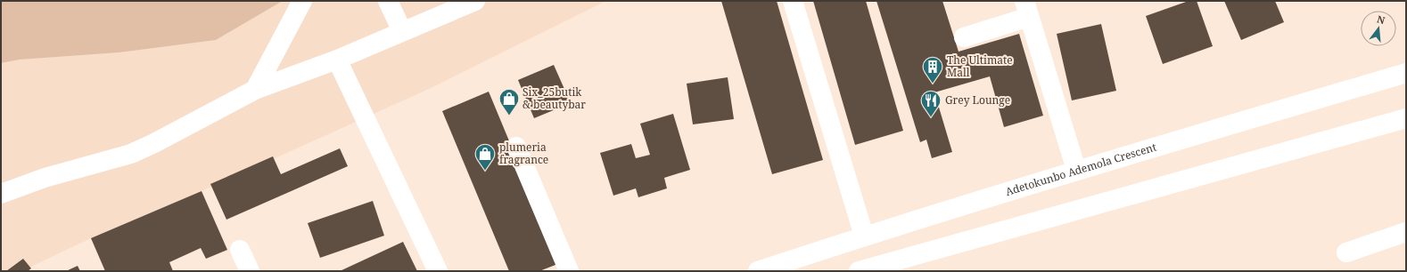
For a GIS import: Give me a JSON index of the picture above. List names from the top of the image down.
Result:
{
  "streets": {
    "main road": ["Adetokunbo Ademola Crescent"]
  },
  "places": {
    "building": ["The Ultimate Mall"],
    "shop": ["Six_25butik & beautybar", "plumeria fragrance"],
    "restaurant": ["Grey Lounge"]
  },
  "north": "top"
}
